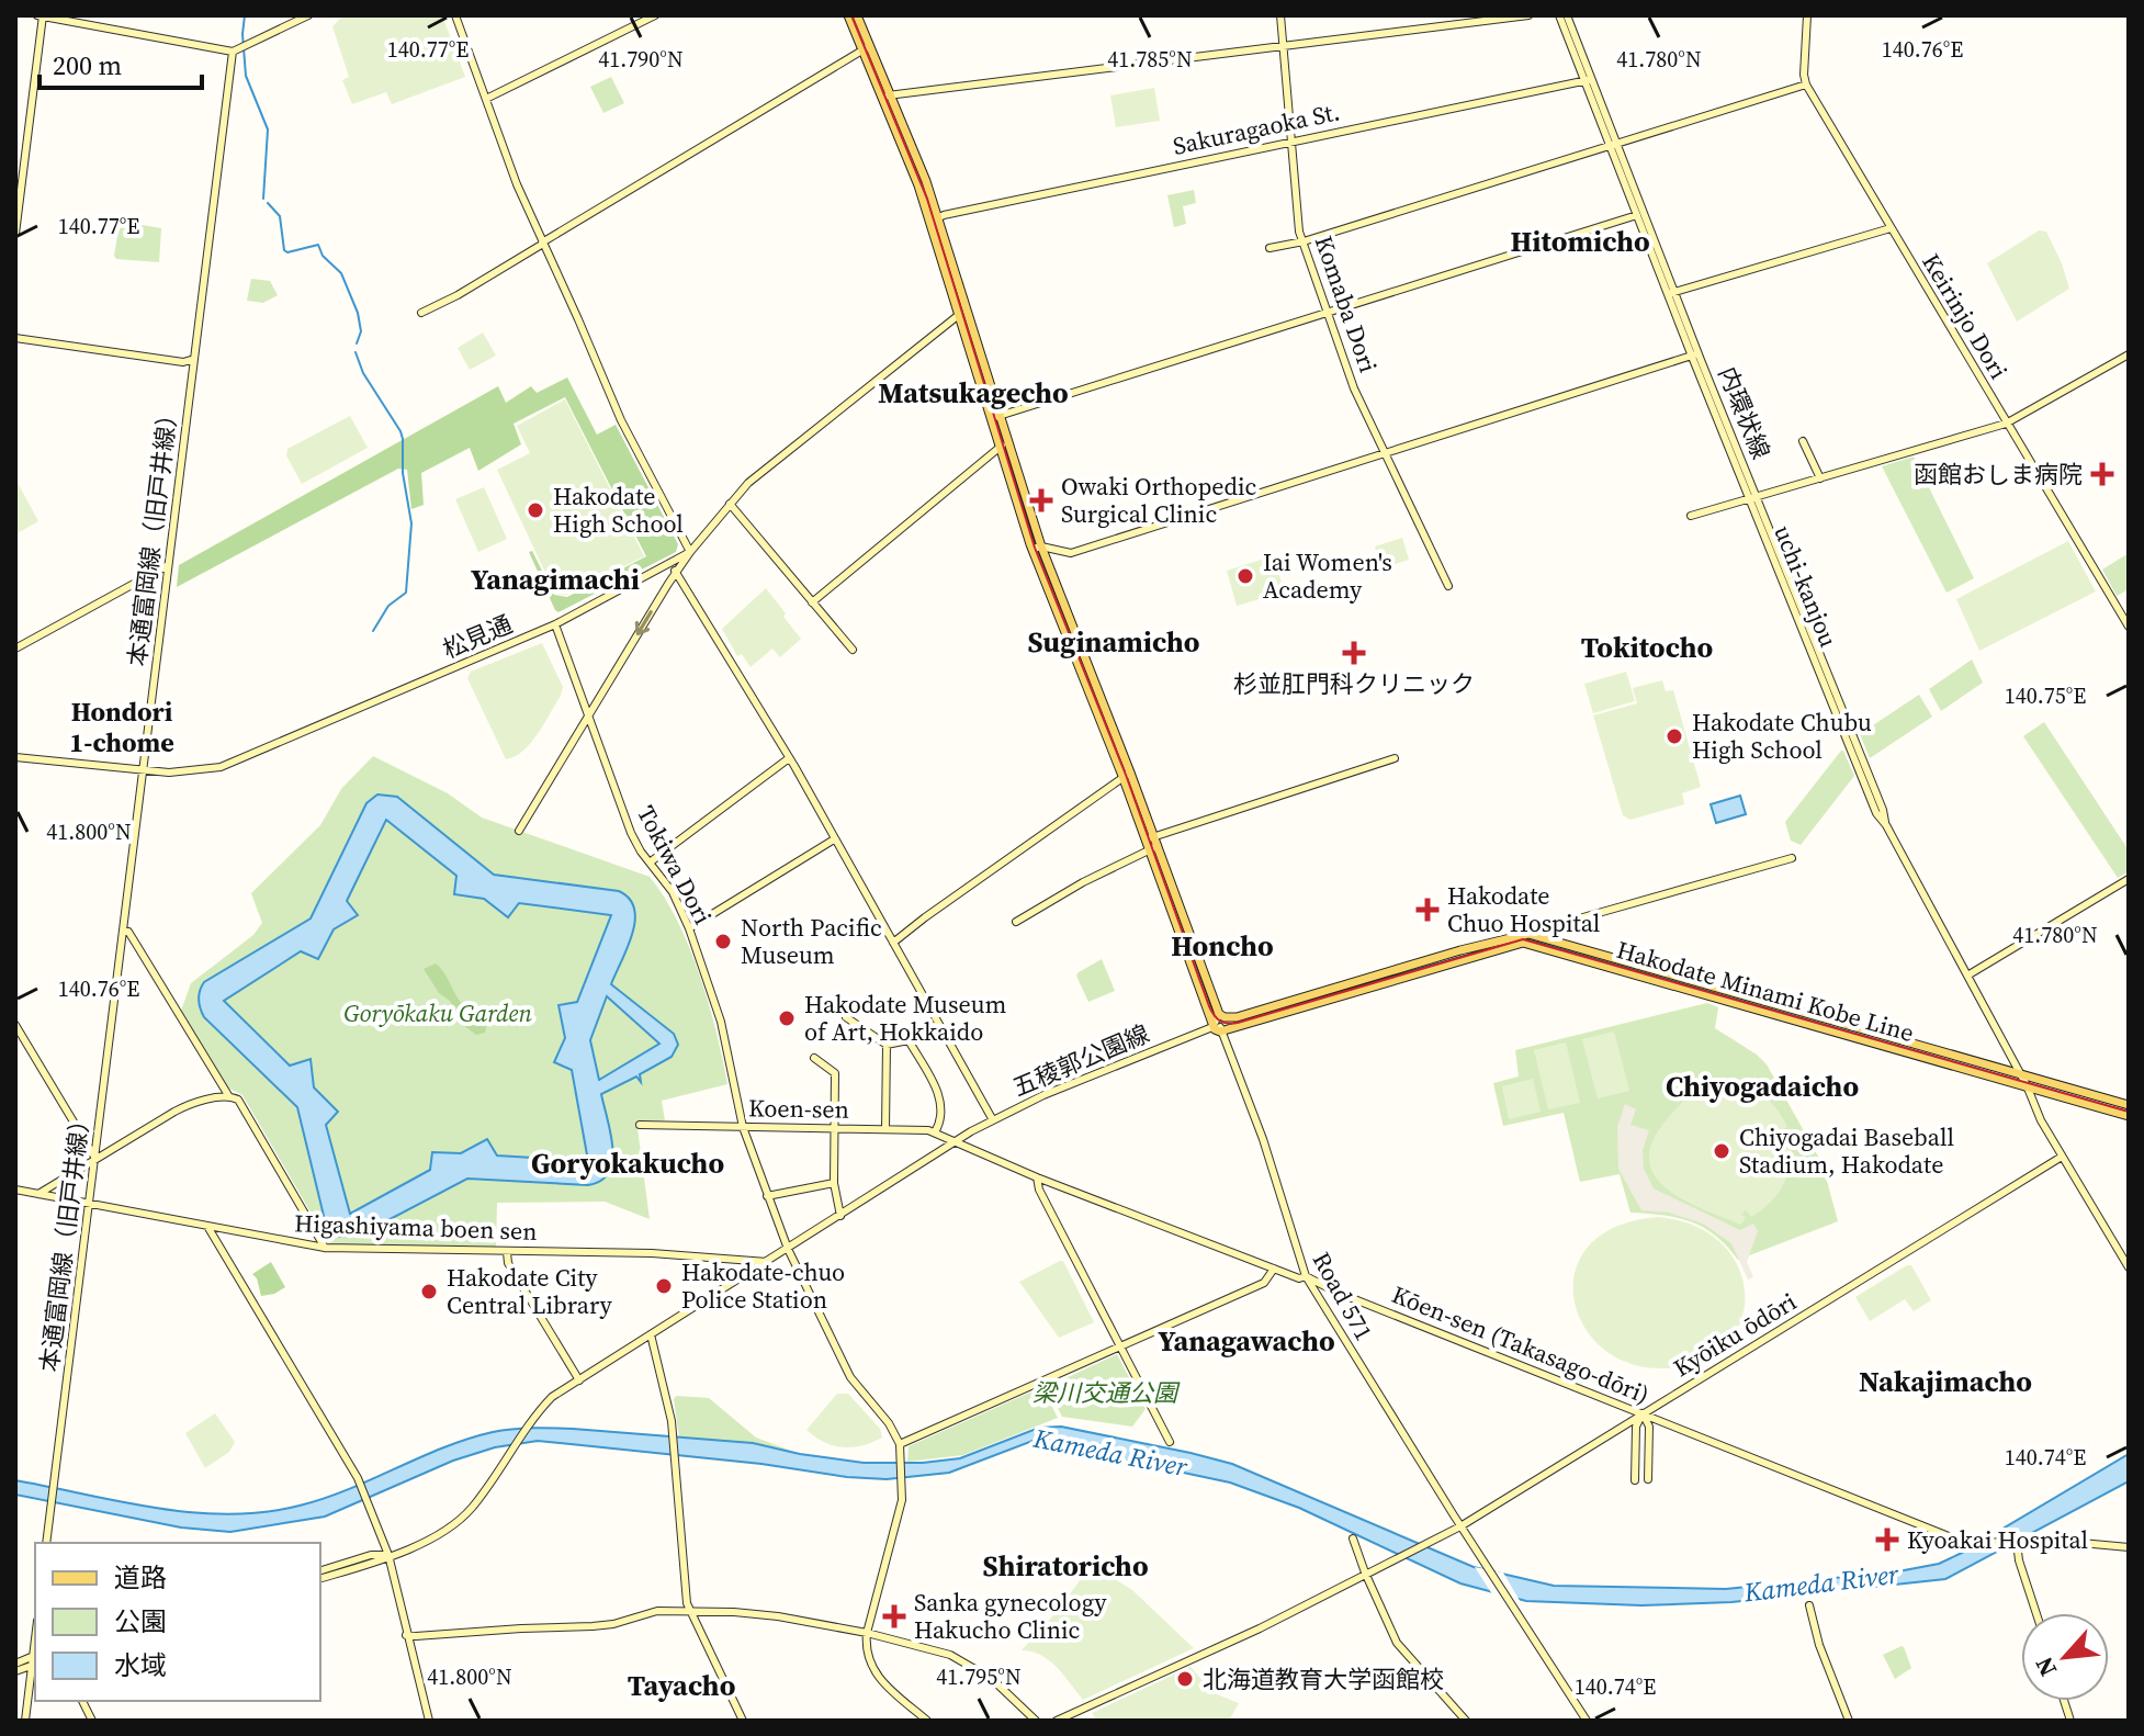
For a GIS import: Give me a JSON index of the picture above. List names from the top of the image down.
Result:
{
  "streets": {
    "main road": ["Hakodate Minami Kobe Line"],
    "street": [
      "Sakuragaoka St.",
      "Komaba Dori",
      "Keirinjo Dori",
      "本通富岡線（旧戸井線）",
      "uchi-kanjou",
      "松見通",
      "Tokiwa Dori",
      "五稜郭公園線",
      "Koen-sen",
      "Higashiyama boen sen",
      "Road 571",
      "Kyōiku ōdōri",
      "Kōen-sen (Takasago-dōri)"
    ]
  },
  "crossings": [
    ["Sakuragaoka St.", "Komaba Dori"],
    ["Sakuragaoka St.", "uchi-kanjou"],
    ["本通富岡線（旧戸井線）", "松見通"],
    ["本通富岡線（旧戸井線）", "Higashiyama boen sen"],
    ["uchi-kanjou", "Hakodate Minami Kobe Line"],
    ["uchi-kanjou", "Kyōiku ōdōri"],
    ["松見通", "Tokiwa Dori"],
    ["Tokiwa Dori", "五稜郭公園線"],
    ["Tokiwa Dori", "Koen-sen"],
    ["Hakodate Minami Kobe Line", "五稜郭公園線"],
    ["Hakodate Minami Kobe Line", "Road 571"],
    ["五稜郭公園線", "Koen-sen"],
    ["五稜郭公園線", "Higashiyama boen sen"],
    ["五稜郭公園線", "Road 571"],
    ["五稜郭公園線", "Kōen-sen (Takasago-dōri)"],
    ["Koen-sen", "Kōen-sen (Takasago-dōri)"],
    ["Road 571", "Kyōiku ōdōri"],
    ["Road 571", "Kōen-sen (Takasago-dōri)"],
    ["Kyōiku ōdōri", "Kōen-sen (Takasago-dōri)"]
  ],
  "districts": [
    "Hitomicho",
    "Matsukagecho",
    "Yanagimachi",
    "Suginamicho",
    "Tokitocho",
    "Hondori 1-chome",
    "Honcho",
    "Chiyogadaicho",
    "Goryokakucho",
    "Yanagawacho",
    "Nakajimacho",
    "Shiratoricho",
    "Tayacho"
  ],
  "water": ["Kameda River"],
  "parks": ["Goryōkaku Garden", "梁川交通公園"],
  "places": {
    "health": [
      "函館おしま病院",
      "Owaki Orthopedic Surgical Clinic",
      "杉並肛門科クリニック",
      "Hakodate Chuo Hospital",
      "Kyoakai Hospital",
      "Sanka gynecology Hakucho Clinic"
    ],
    "other": [
      "Hakodate High School",
      "Iai Women's Academy",
      "Hakodate Chubu High School",
      "North Pacific Museum",
      "Hakodate Museum of Art, Hokkaido",
      "Chiyogadai Baseball Stadium, Hakodate",
      "Hakodate-chuo Police Station",
      "Hakodate City Central Library",
      "北海道教育大学函館校"
    ]
  },
  "legend": ["道路", "公園", "水域"],
  "scale_bar": "200 m",
  "north": "bottom left",
  "coordinates": [
    "140.77°E",
    "140.76°E",
    "41.790°N",
    "41.785°N",
    "41.780°N",
    "140.75°E",
    "41.800°N",
    "140.74°E",
    "41.795°N"
  ]
}
